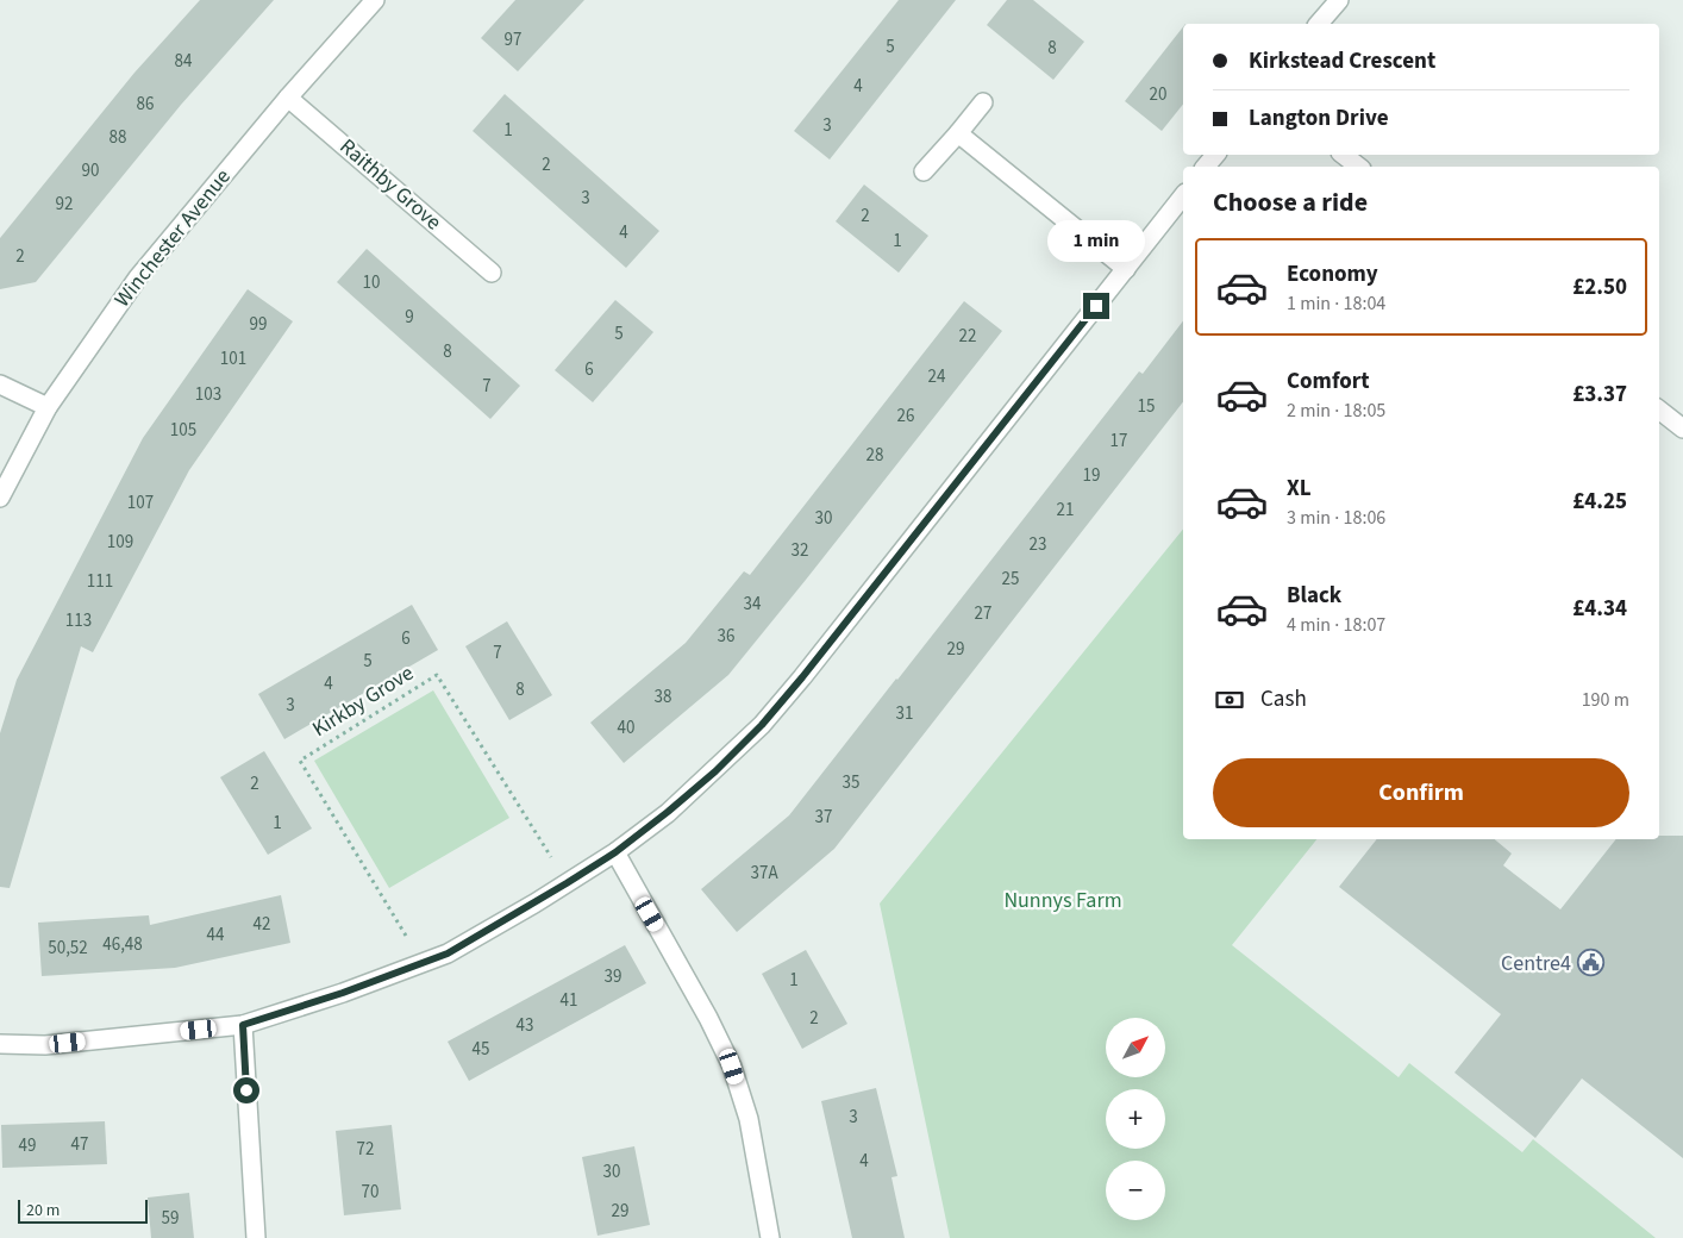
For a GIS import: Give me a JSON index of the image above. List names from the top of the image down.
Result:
{
  "streets": {
    "street": ["Raithby Grove", "Winchester Avenue"],
    "path": ["Kirkby Grove"]
  },
  "crossings": [
    ["Raithby Grove", "Winchester Avenue"]
  ],
  "parks": ["Nunnys Farm"],
  "places": {
    "public building": ["Centre4"]
  },
  "house_numbers": [
    "97",
    "5",
    "8",
    "84",
    "4",
    "20",
    "86",
    "3",
    "1",
    "88",
    "2",
    "90",
    "3",
    "92",
    "2",
    "4",
    "1",
    "2",
    "10",
    "9",
    "99",
    "5",
    "22",
    "8",
    "101",
    "6",
    "24",
    "7",
    "103",
    "15",
    "26",
    "105",
    "17",
    "28",
    "19",
    "107",
    "21",
    "30",
    "109",
    "23",
    "32",
    "25",
    "111",
    "34",
    "27",
    "113",
    "36",
    "6",
    "29",
    "7",
    "5",
    "4",
    "8",
    "38",
    "3",
    "31",
    "40",
    "35",
    "2",
    "37",
    "1",
    "37A",
    "42",
    "44",
    "46,48",
    "50,52",
    "39",
    "1",
    "41",
    "2",
    "43",
    "45",
    "3",
    "47",
    "49",
    "72",
    "4",
    "30",
    "70",
    "29",
    "59"
  ],
  "scale_bar": "20 m",
  "north": "top right",
  "page": {
    "banner": ["Kirkstead Crescent", "Langton Drive"],
    "heading": "Choose a ride",
    "bubble": "1 min",
    "list": [
      {
        "name": "Economy",
        "note": "1 min · 18:04",
        "value": "£2.50"
      },
      {
        "name": "Comfort",
        "note": "2 min · 18:05",
        "value": "£3.37"
      },
      {
        "name": "XL",
        "note": "3 min · 18:06",
        "value": "£4.25"
      },
      {
        "name": "Black",
        "note": "4 min · 18:07",
        "value": "£4.34"
      }
    ],
    "pay": ["Cash", "190 m"],
    "buttons": "Confirm",
    "map_buttons": ["+", "−"],
    "scale": "20 m"
  }
}
